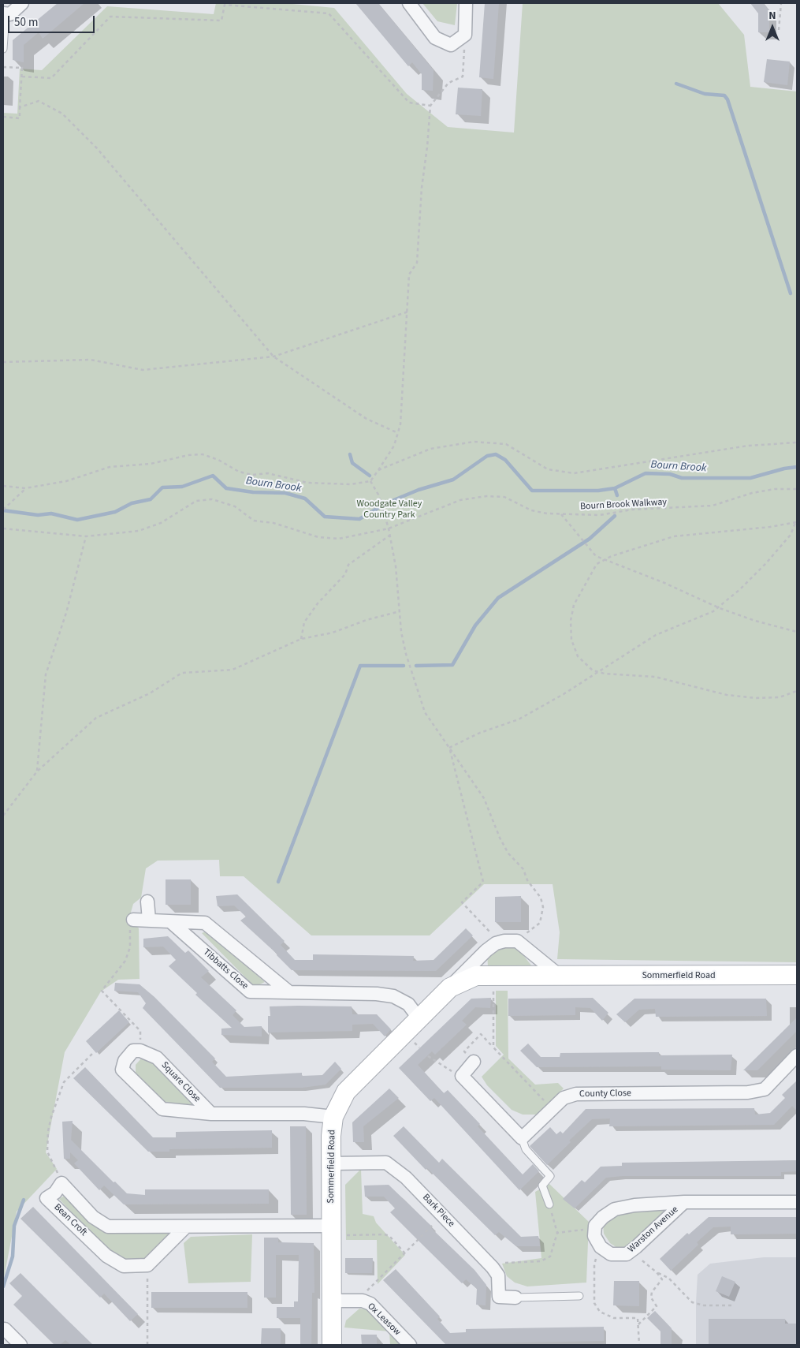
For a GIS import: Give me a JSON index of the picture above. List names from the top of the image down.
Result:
{
  "streets": {
    "street": [
      "Tibbatts Close",
      "Sommerfield Road",
      "Square Close",
      "County Close",
      "Bark Piece",
      "Bean Croft",
      "Warston Avenue",
      "Ox Leasow"
    ],
    "path": ["Bourn Brook Walkway"]
  },
  "crossings": [
    ["Tibbatts Close", "Sommerfield Road"],
    ["Sommerfield Road", "Square Close"],
    ["Sommerfield Road", "Bark Piece"],
    ["Sommerfield Road", "Bean Croft"],
    ["Sommerfield Road", "Ox Leasow"]
  ],
  "water": ["Bourn Brook"],
  "parks": ["Woodgate Valley Country Park"],
  "scale_bar": "50 m",
  "north": "top"
}
